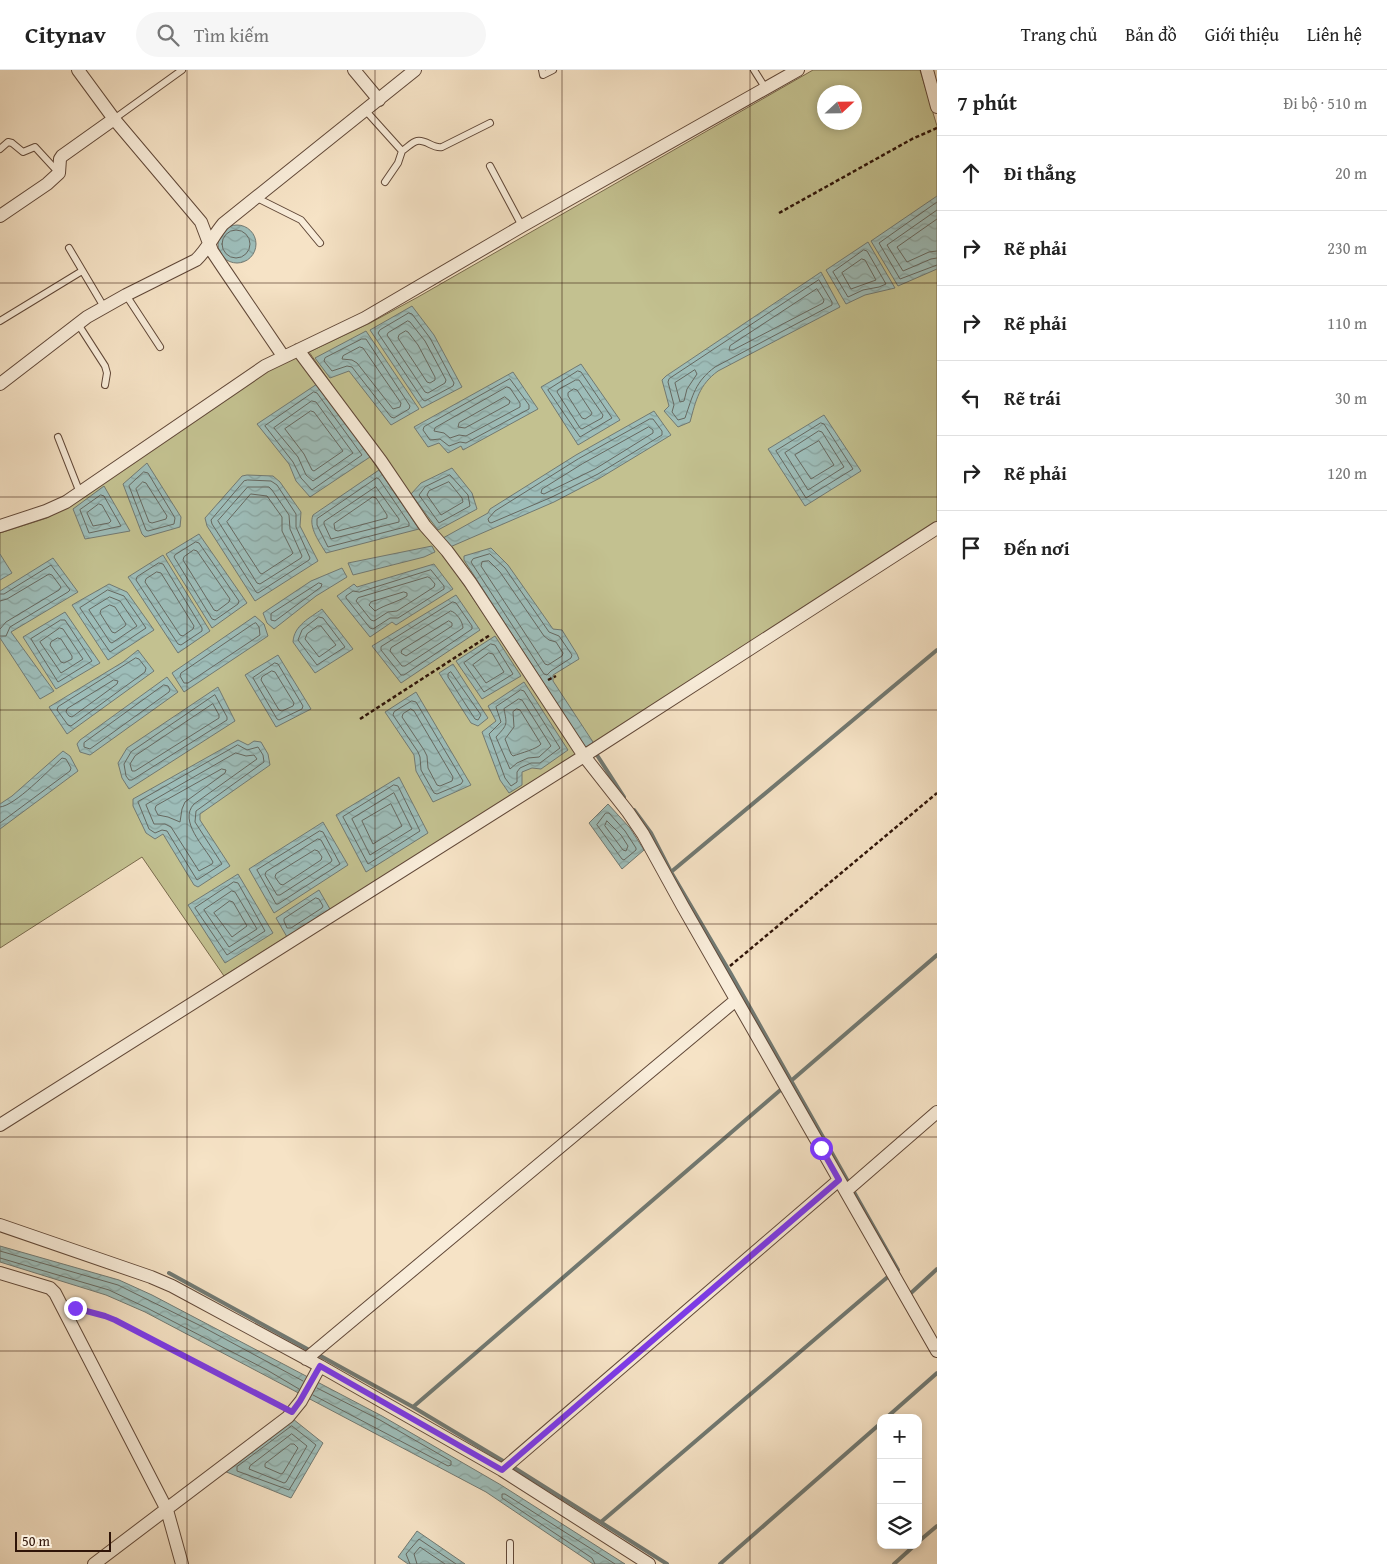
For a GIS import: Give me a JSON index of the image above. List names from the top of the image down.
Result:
{
  "scale_bar": "50 m",
  "north": "right",
  "page": {
    "header": "Citynav",
    "search": "Tìm kiếm",
    "nav": [
      "Trang chủ",
      "Bản đồ",
      "Giới thiệu",
      "Liên hệ"
    ],
    "heading": ["7 phút", "Đi bộ · 510 m"],
    "list": [
      ["Đi thẳng", "20 m"],
      ["Rẽ phải", "230 m"],
      ["Rẽ phải", "110 m"],
      ["Rẽ trái", "30 m"],
      ["Rẽ phải", "120 m"],
      "Đến nơi"
    ],
    "map_buttons": ["+", "−"],
    "scale": "50 m"
  }
}
